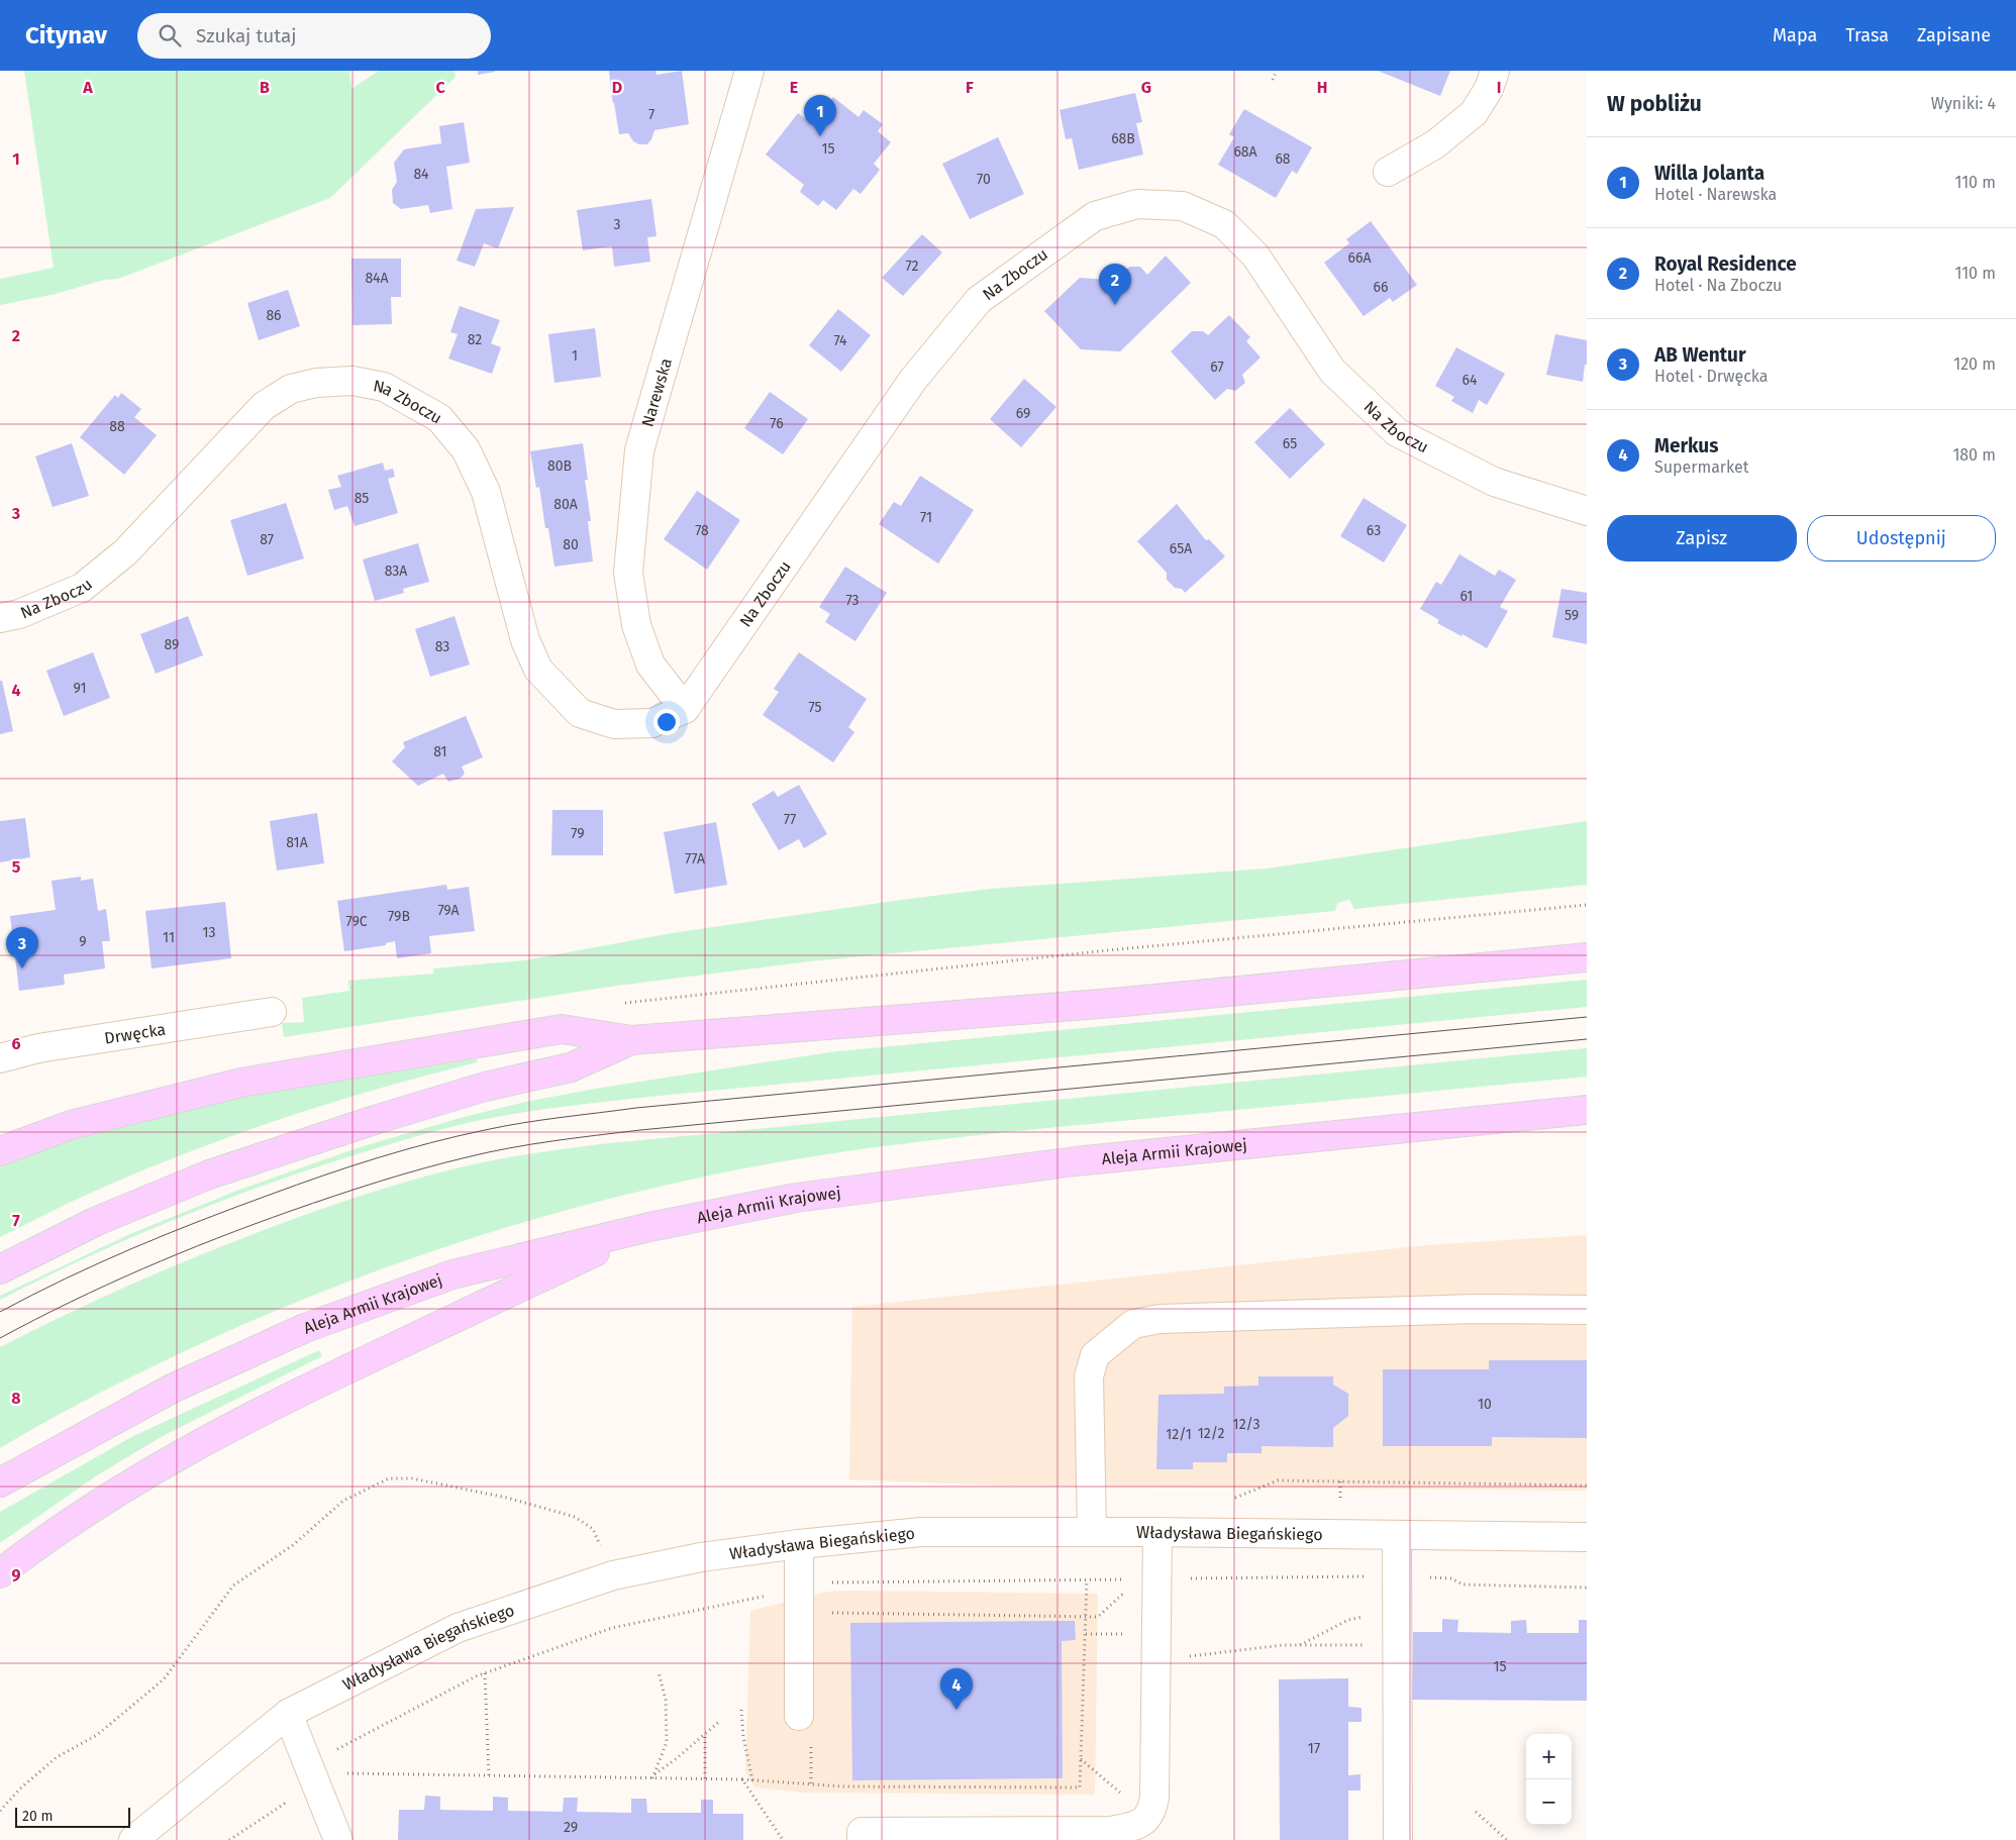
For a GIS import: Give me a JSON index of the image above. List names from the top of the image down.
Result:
{
  "streets": {
    "main road": ["Aleja Armii Krajowej"],
    "street": [
      "Na Zboczu",
      "Narewska",
      "Drwęcka",
      "Władysława Biegańskiego"
    ]
  },
  "crossings": [
    ["Na Zboczu", "Narewska"]
  ],
  "house_numbers": [
    "7",
    "68B",
    "15",
    "68A",
    "68",
    "84",
    "70",
    "3",
    "66A",
    "72",
    "84A",
    "66",
    "86",
    "82",
    "74",
    "1",
    "67",
    "64",
    "69",
    "76",
    "88",
    "65",
    "80B",
    "85",
    "80A",
    "71",
    "78",
    "63",
    "87",
    "80",
    "65A",
    "83A",
    "61",
    "73",
    "59",
    "89",
    "83",
    "91",
    "75",
    "81",
    "77",
    "79",
    "81A",
    "77A",
    "79A",
    "79B",
    "79C",
    "13",
    "11",
    "9",
    "10",
    "12/3",
    "12/2",
    "12/1",
    "15",
    "17",
    "29"
  ],
  "scale_bar": "20 m",
  "page": {
    "header": "Citynav",
    "search": "Szukaj tutaj",
    "nav": ["Mapa", "Trasa", "Zapisane"],
    "heading": ["W pobliżu", "Wyniki: 4"],
    "pins": [
      "1",
      "2",
      "3",
      "4"
    ],
    "list": [
      {
        "mark": "1",
        "name": "Willa Jolanta",
        "note": "Hotel · Narewska",
        "value": "110 m"
      },
      {
        "mark": "2",
        "name": "Royal Residence",
        "note": "Hotel · Na Zboczu",
        "value": "110 m"
      },
      {
        "mark": "3",
        "name": "AB Wentur",
        "note": "Hotel · Drwęcka",
        "value": "120 m"
      },
      {
        "mark": "4",
        "name": "Merkus",
        "note": "Supermarket",
        "value": "180 m"
      }
    ],
    "buttons": ["Zapisz", "Udostępnij"],
    "map_buttons": ["+", "−"],
    "scale": "20 m"
  },
  "grid": {
    "columns": [
      "A",
      "B",
      "C",
      "D",
      "E",
      "F",
      "G",
      "H",
      "I"
    ],
    "rows": [
      "1",
      "2",
      "3",
      "4",
      "5",
      "6",
      "7",
      "8",
      "9"
    ]
  }
}
